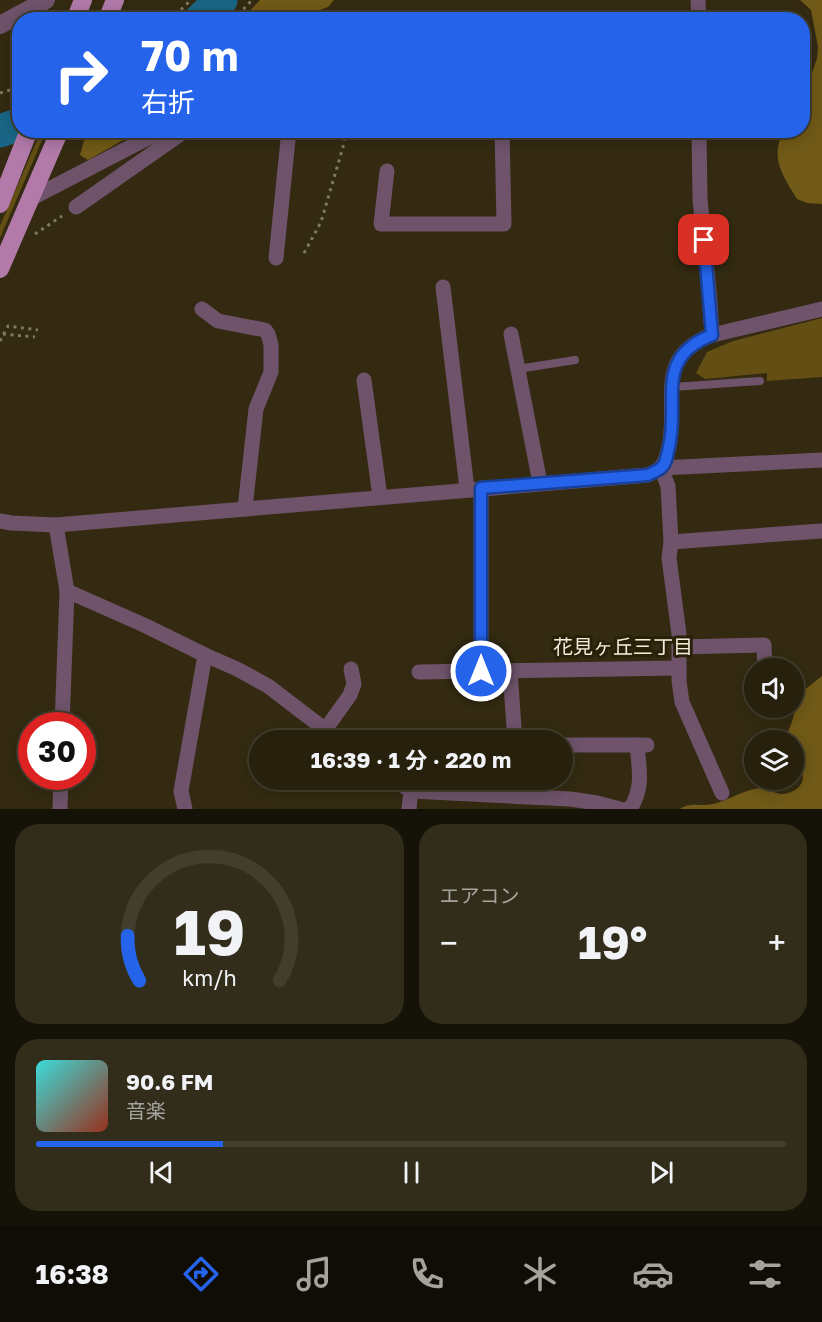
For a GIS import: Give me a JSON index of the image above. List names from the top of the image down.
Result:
{
  "districts": ["花見ヶ丘三丁目"],
  "page": {
    "turn": ["70 m", "右折"],
    "limit": "30",
    "trip": "16:39 · 1 分 · 220 m",
    "tile": "エアコン",
    "heat": ["−", "19°", "+"],
    "song": ["90.6 FM", "音楽"],
    "tabs": "16:38",
    "gauge": ["19", "km/h"]
  }
}
